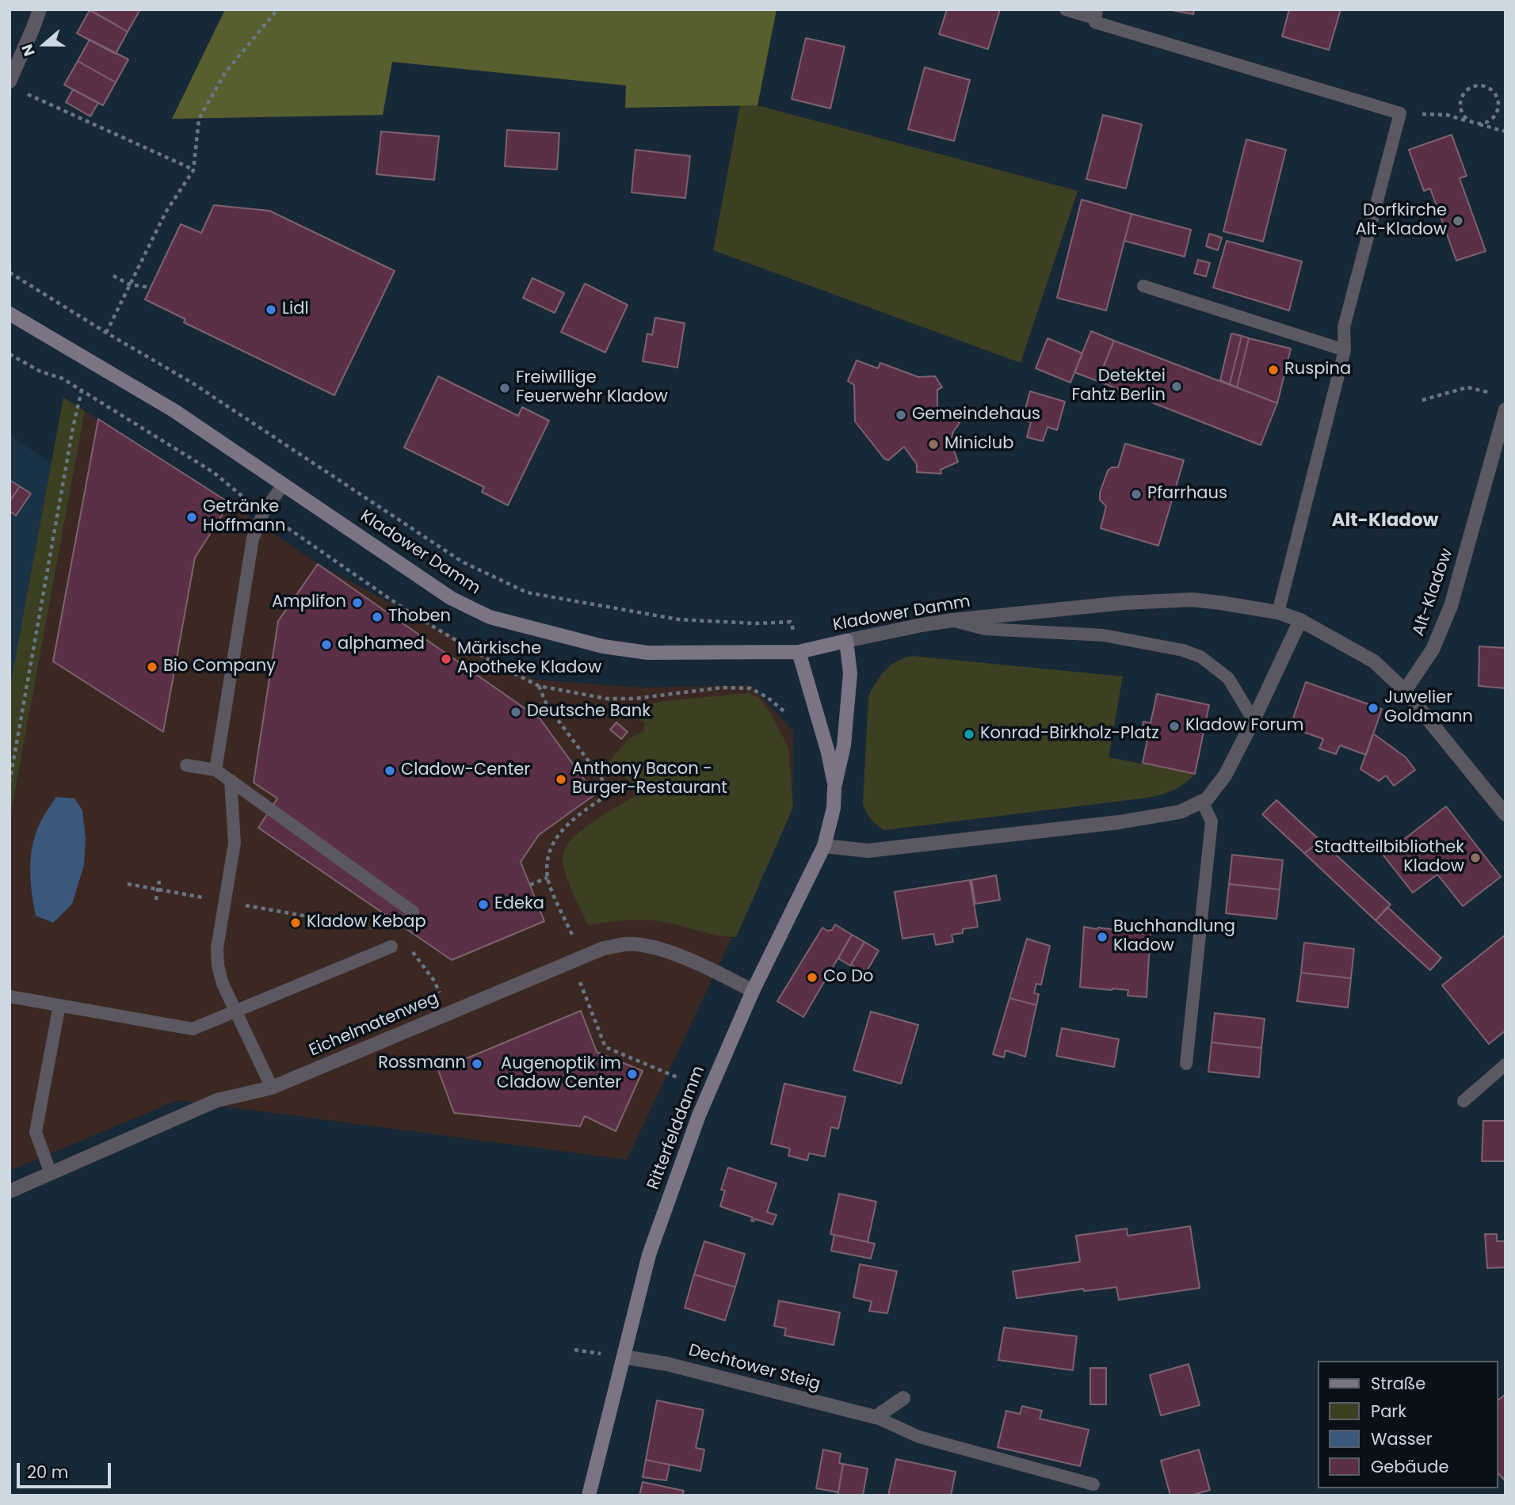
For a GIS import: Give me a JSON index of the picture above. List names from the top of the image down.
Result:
{
  "streets": {
    "main road": ["Kladower Damm", "Ritterfelddamm"],
    "street": ["Alt-Kladow", "Eichelmatenweg", "Dechtower Steig"]
  },
  "crossings": [
    ["Kladower Damm", "Ritterfelddamm"],
    ["Eichelmatenweg", "Ritterfelddamm"],
    ["Ritterfelddamm", "Dechtower Steig"]
  ],
  "districts": ["Alt-Kladow"],
  "places": [
    "Dorfkirche Alt-Kladow",
    "Lidl",
    "Ruspina",
    "Detektei Fahtz Berlin",
    "Freiwillige Feuerwehr Kladow",
    "Gemeindehaus",
    "Miniclub",
    "Pfarrhaus",
    "Getränke Hoffmann",
    "Amplifon",
    "Thoben",
    "alphamed",
    "Märkische Apotheke Kladow",
    "Bio Company",
    "Juwelier Goldmann",
    "Deutsche Bank",
    "Kladow Forum",
    "Konrad-Birkholz-Platz",
    "Cladow-Center",
    "Anthony Bacon - Burger-Restaurant",
    "Stadtteilbibliothek Kladow",
    "Edeka",
    "Kladow Kebap",
    "Buchhandlung Kladow",
    "Co Do",
    "Rossmann",
    "Augenoptik im Cladow Center"
  ],
  "legend": [
    "Straße",
    "Park",
    "Wasser",
    "Gebäude"
  ],
  "scale_bar": "20 m",
  "north": "left"
}
